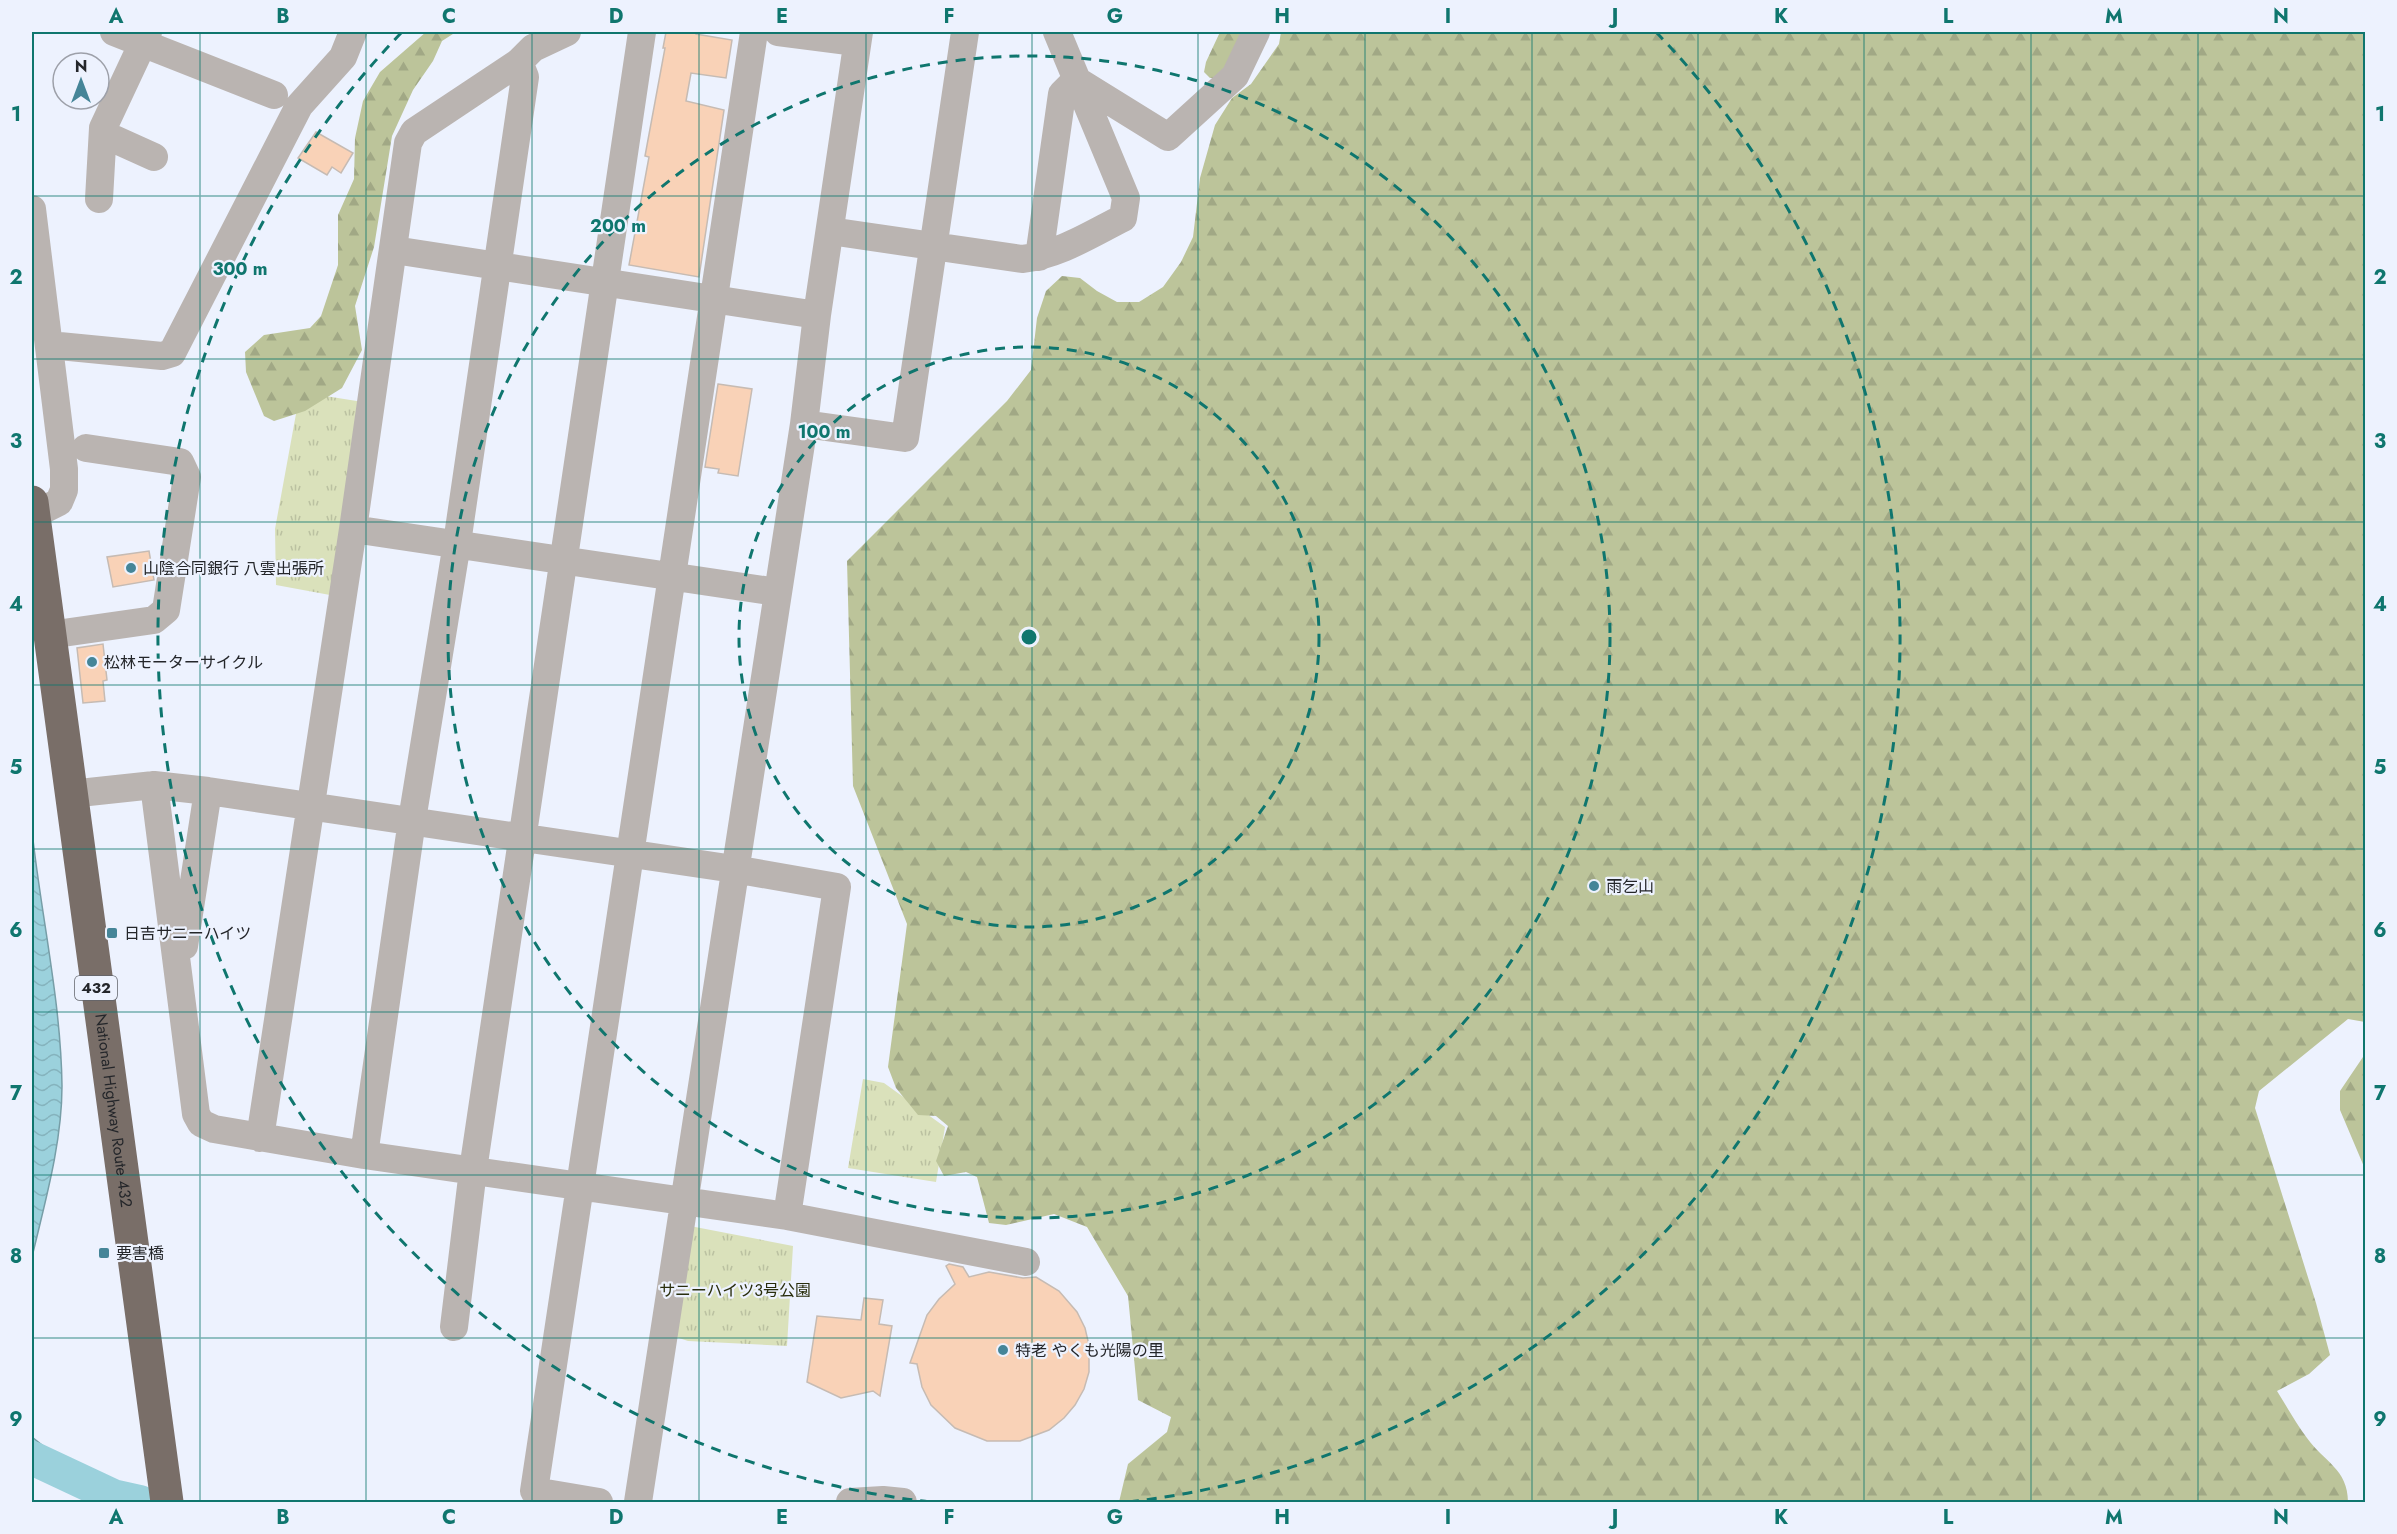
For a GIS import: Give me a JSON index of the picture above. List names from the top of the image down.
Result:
{
  "streets": {
    "highway": ["432", "National Highway Route 432"]
  },
  "parks": ["サニーハイツ3号公園"],
  "places": {
    "other": [
      "山陰合同銀行 八雲出張所",
      "松林モーターサイクル",
      "雨乞山",
      "特老 やくも光陽の里"
    ],
    "transit": ["日吉サニーハイツ", "要害橋"]
  },
  "north": "top",
  "grid": {
    "columns": [
      "A",
      "B",
      "C",
      "D",
      "E",
      "F",
      "G",
      "H",
      "I",
      "J",
      "K",
      "L",
      "M",
      "N"
    ],
    "rows": [
      "1",
      "2",
      "3",
      "4",
      "5",
      "6",
      "7",
      "8",
      "9"
    ]
  },
  "rings": ["200 m", "300 m", "100 m"]
}
